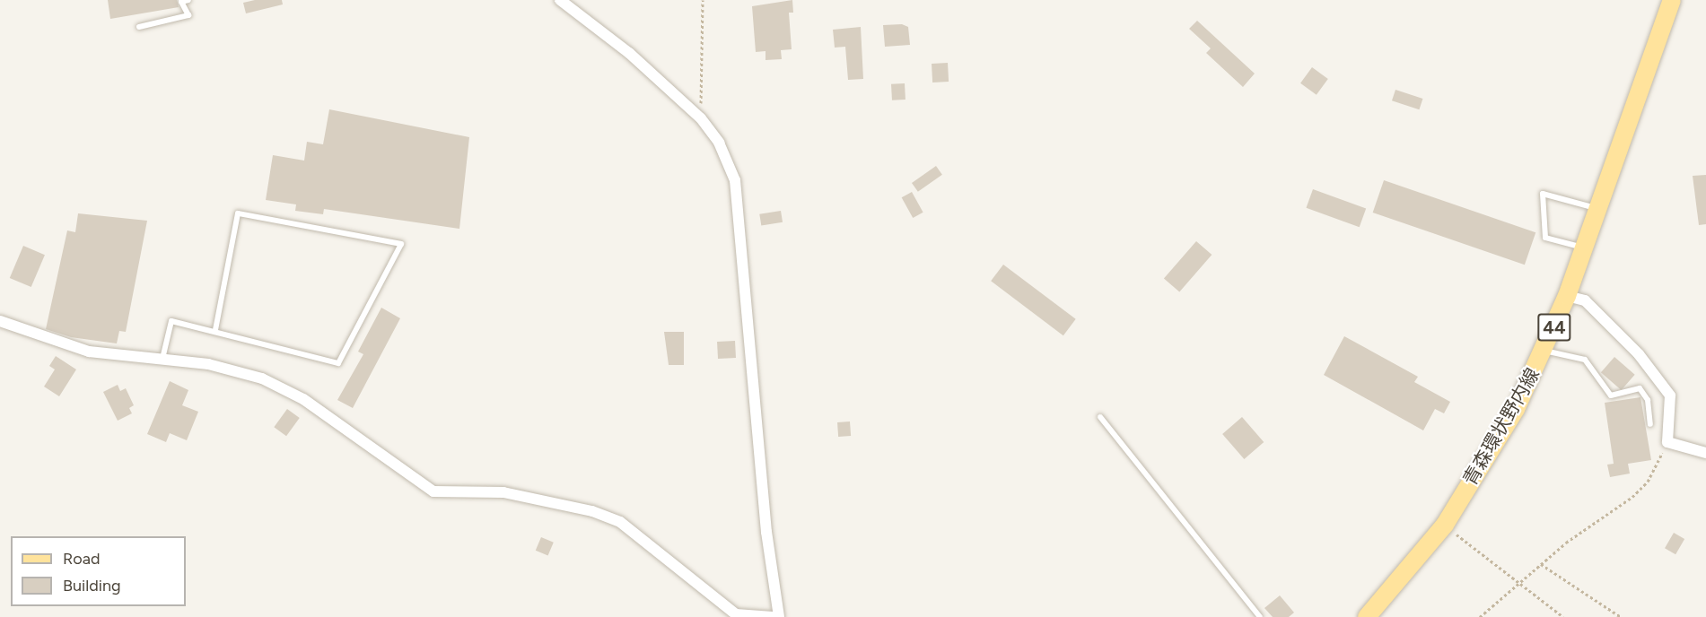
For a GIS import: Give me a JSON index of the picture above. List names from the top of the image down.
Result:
{
  "streets": {
    "main road": ["44", "青森環状野内線"]
  },
  "legend": ["Road", "Building"]
}
